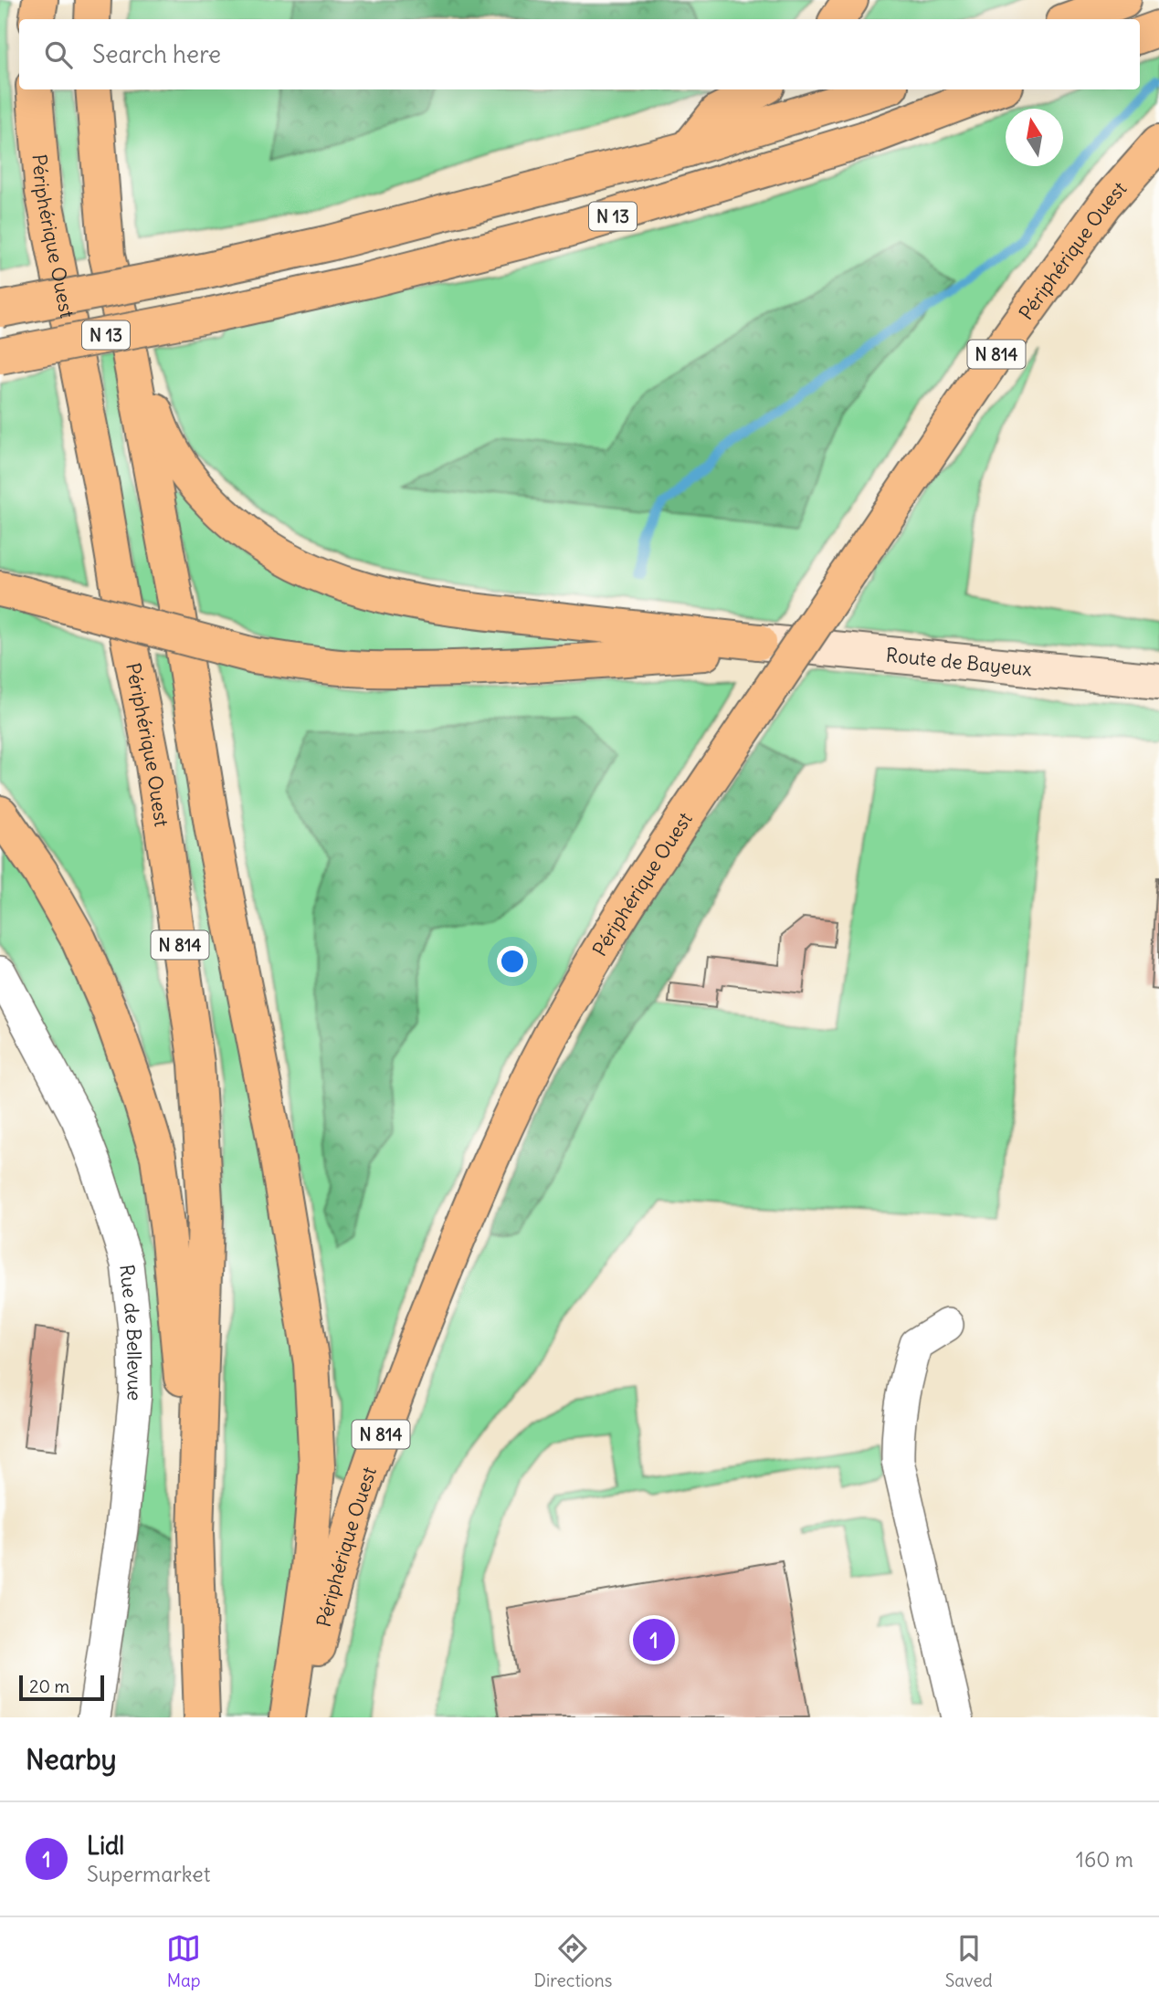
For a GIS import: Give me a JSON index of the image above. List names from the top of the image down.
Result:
{
  "streets": {
    "highway": ["N 13", "Périphérique Ouest", "N 814"],
    "main road": ["Route de Bayeux"],
    "street": ["Rue de Bellevue"]
  },
  "scale_bar": "20 m",
  "north": "top",
  "page": {
    "search": "Search here",
    "pins": "1",
    "scale": "20 m",
    "heading": "Nearby",
    "list": [
      {
        "mark": "1",
        "name": "Lidl",
        "note": "Supermarket",
        "value": "160 m"
      }
    ],
    "nav": ["Map", "Directions", "Saved"]
  }
}
